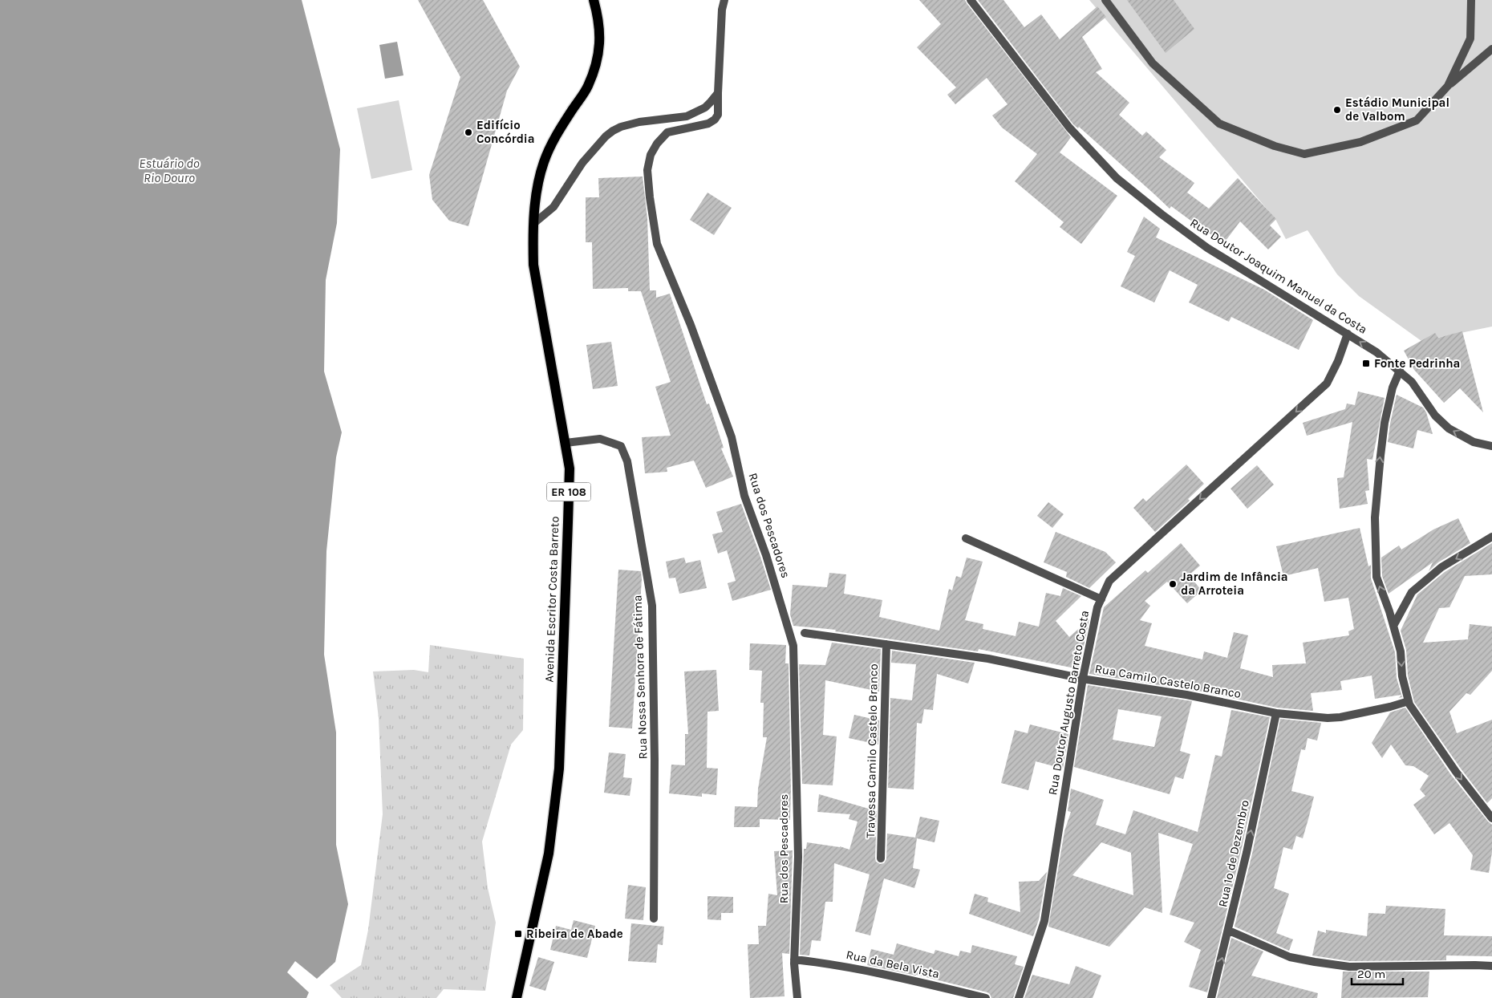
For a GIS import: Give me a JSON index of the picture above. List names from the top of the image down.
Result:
{
  "streets": {
    "main road": ["ER 108", "Avenida Escritor Costa Barreto"],
    "street": [
      "Rua Doutor Joaquim Manuel da Costa",
      "Rua dos Pescadores",
      "Rua Nossa Senhora de Fátima",
      "Rua Camilo Castelo Branco",
      "Rua Doutor Augusto Barreto Costa",
      "Travessa Camilo Castelo Branco",
      "Rua 1º de Dezembro",
      "Rua da Bela Vista"
    ]
  },
  "crossings": [
    ["Rua Doutor Joaquim Manuel da Costa", "Rua Doutor Augusto Barreto Costa"],
    ["Rua dos Pescadores", "Rua da Bela Vista"],
    ["Avenida Escritor Costa Barreto", "Rua Nossa Senhora de Fátima"],
    ["Rua Camilo Castelo Branco", "Rua Doutor Augusto Barreto Costa"],
    ["Rua Camilo Castelo Branco", "Travessa Camilo Castelo Branco"],
    ["Rua Camilo Castelo Branco", "Rua 1º de Dezembro"]
  ],
  "one_way": ["Rua Doutor Augusto Barreto Costa", "Rua 1º de Dezembro"],
  "water": ["Estuário do Rio Douro"],
  "places": {
    "other": ["Estádio Municipal de Valbom", "Edifício Concórdia", "Jardim de Infância da Arroteia"],
    "transit": ["Fonte Pedrinha", "Ribeira de Abade"]
  },
  "scale_bar": "20 m"
}
